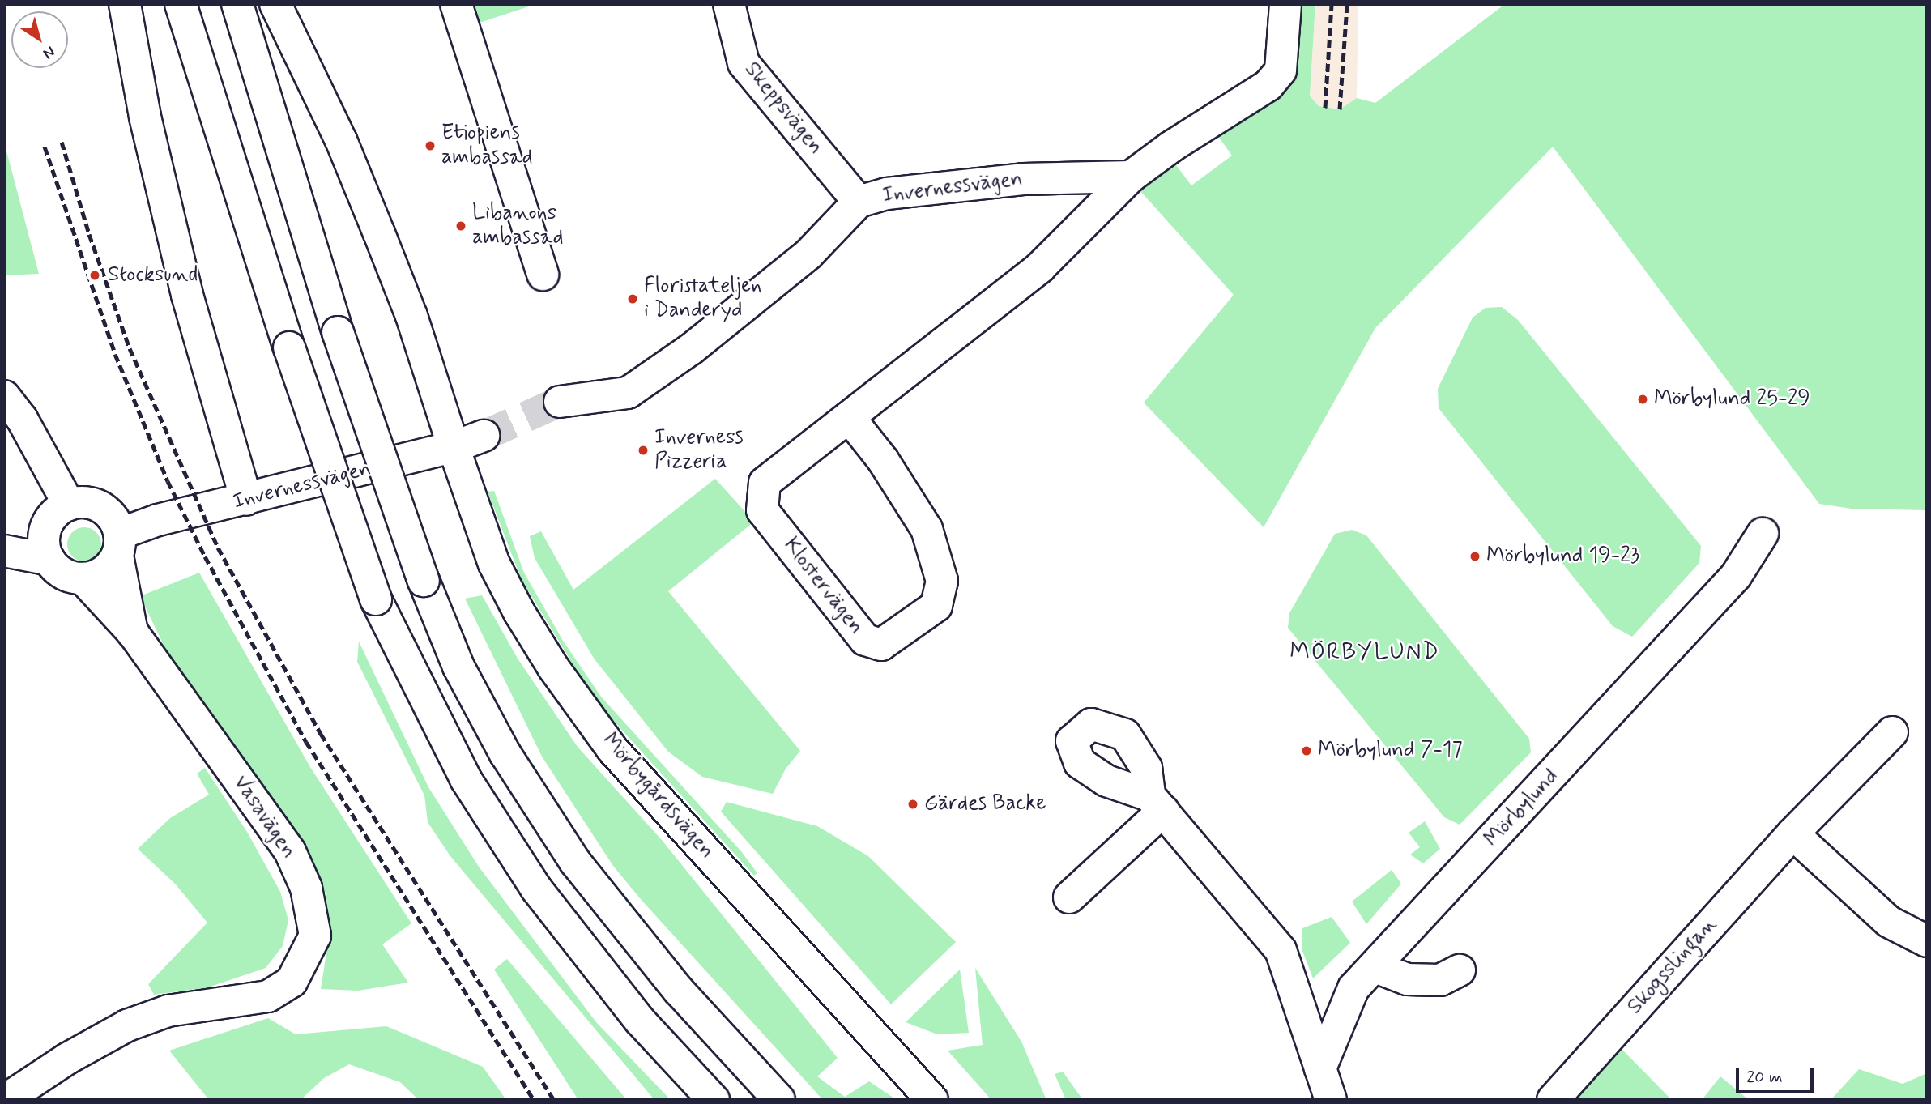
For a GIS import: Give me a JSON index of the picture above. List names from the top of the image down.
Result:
{
  "streets": {
    "main road": [
      "Skeppsvägen",
      "Invernessvägen",
      "Klostervägen",
      "Mörbygårdsvägen",
      "Mörbylund",
      "Vasavägen",
      "Skogsslingan"
    ]
  },
  "crossings": [
    ["Skeppsvägen", "Invernessvägen"],
    ["Invernessvägen", "Klostervägen"],
    ["Invernessvägen", "Mörbygårdsvägen"],
    ["Invernessvägen", "Vasavägen"]
  ],
  "districts": ["MÖRBYLUND"],
  "places": [
    "Etiopiens ambassad",
    "Libanons ambassad",
    "Stocksund",
    "Floristateljen i Danderyd",
    "Mörbylund 25-29",
    "Inverness Pizzeria",
    "Mörbylund 19-23",
    "Mörbylund 7-17",
    "Gärdes Backe"
  ],
  "scale_bar": "20 m",
  "north": "bottom right"
}
